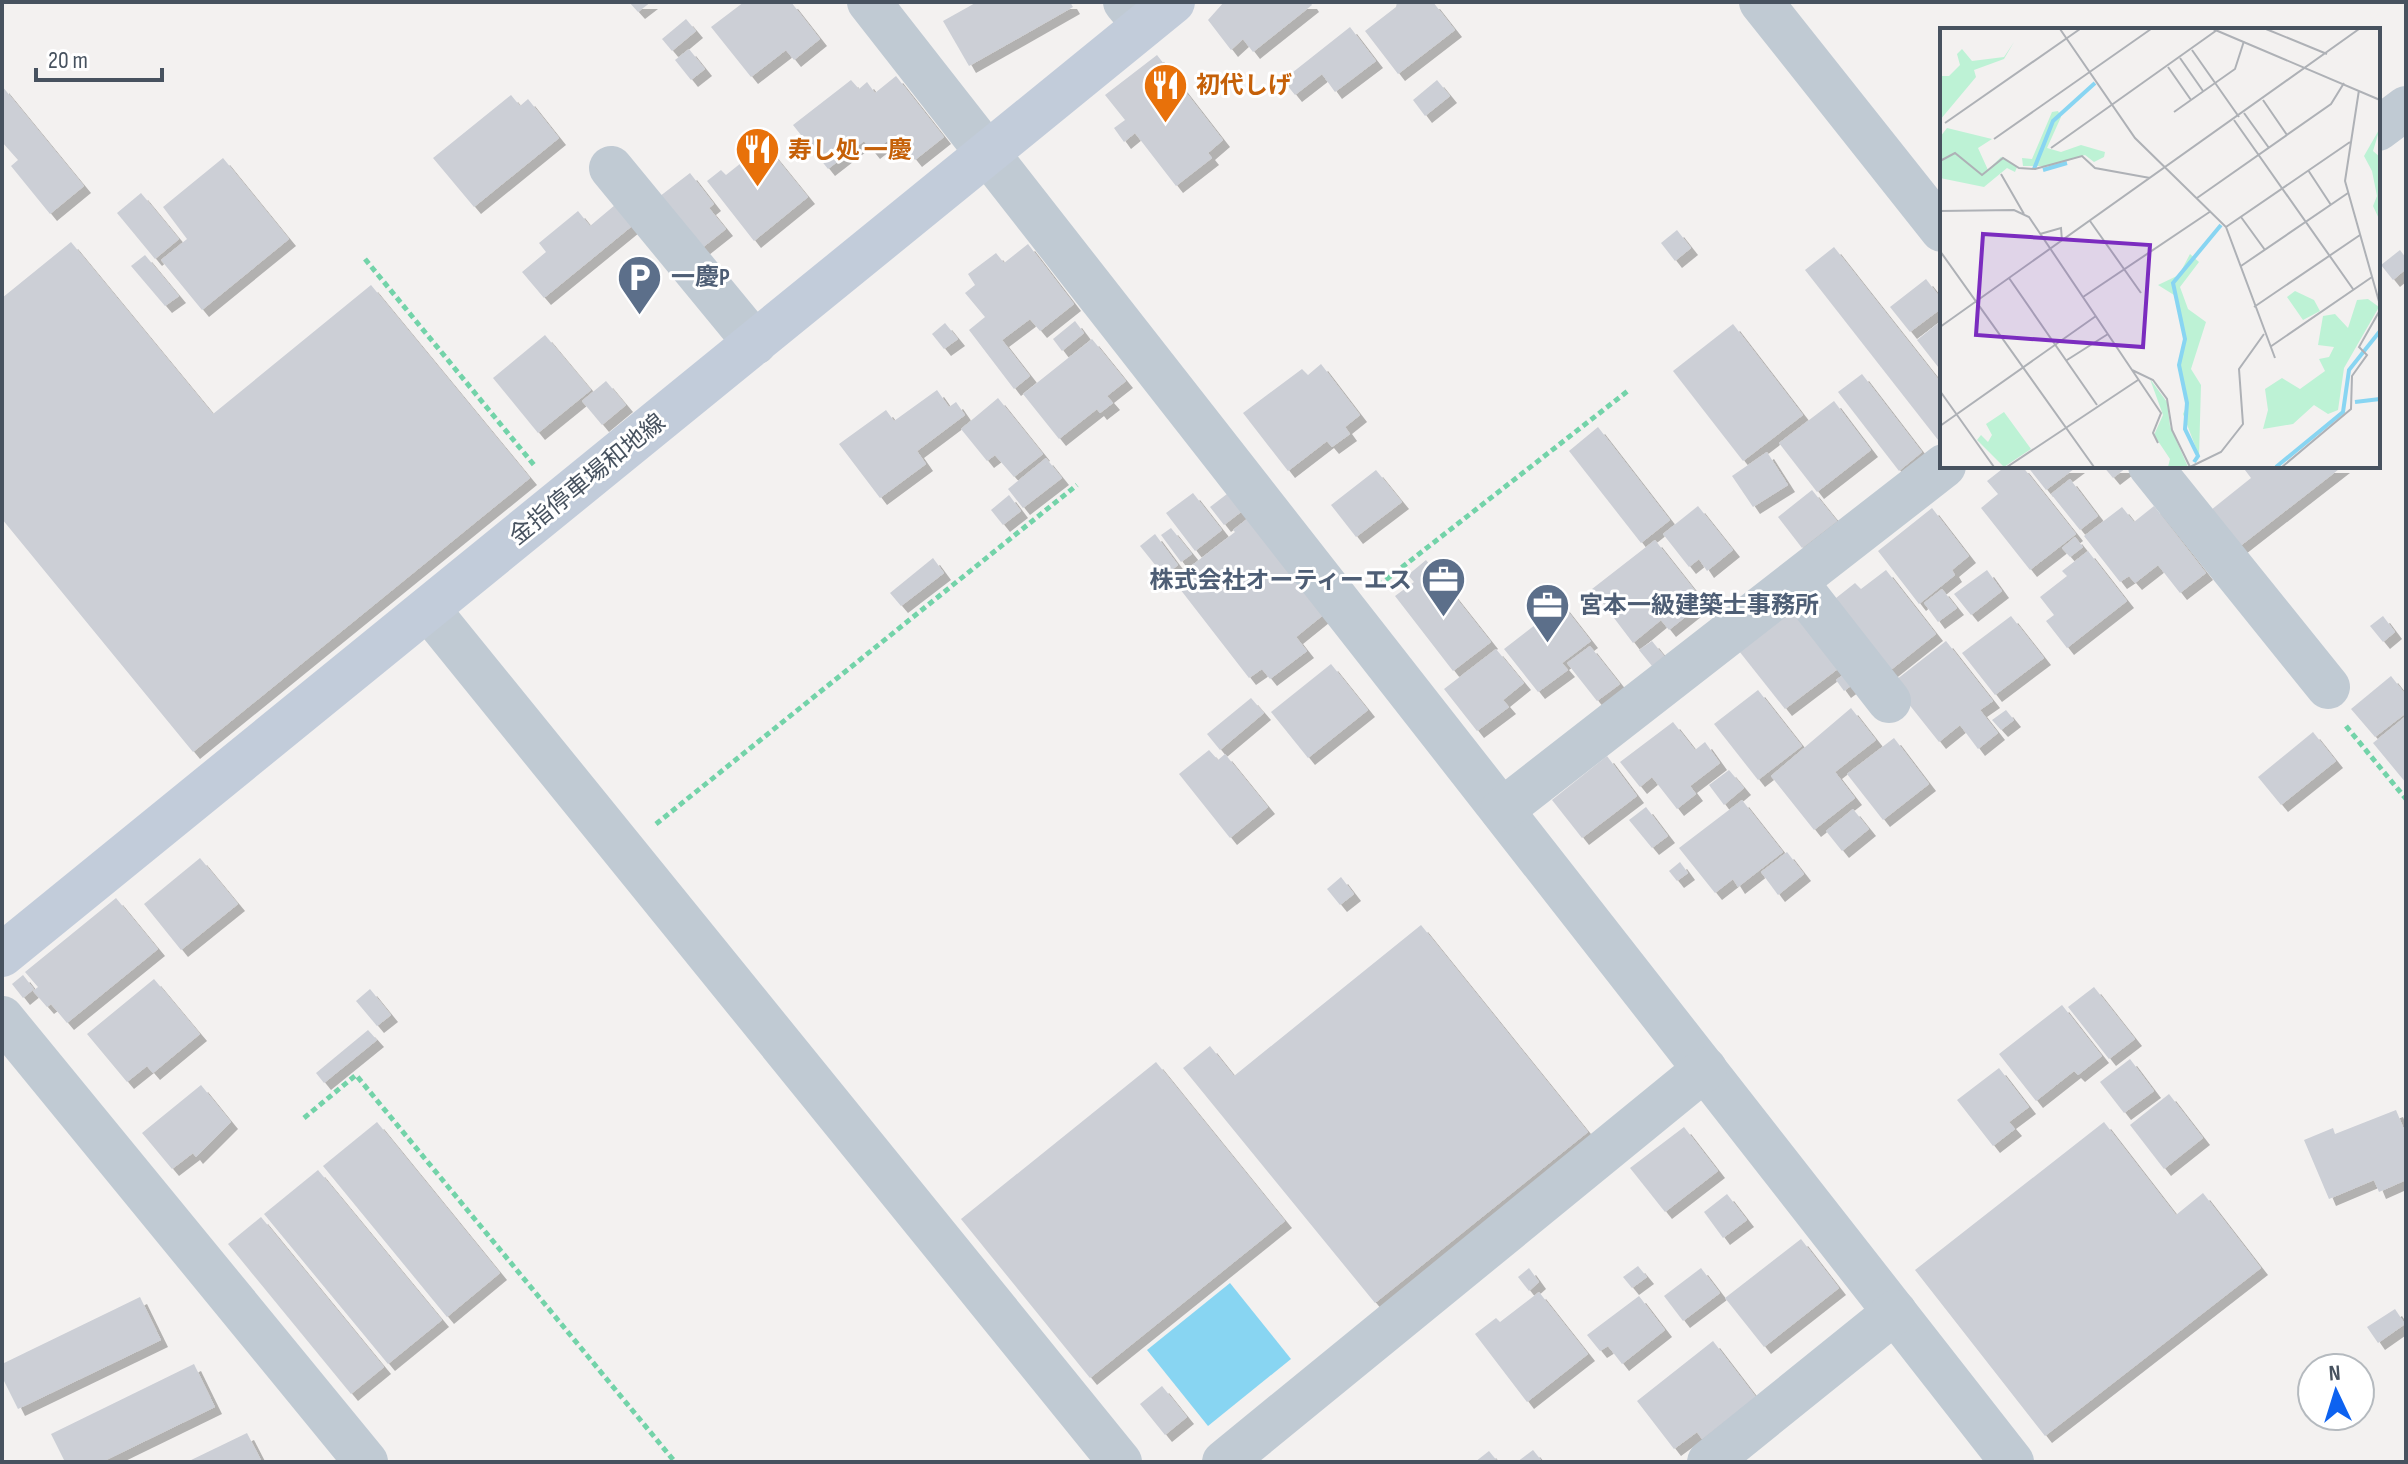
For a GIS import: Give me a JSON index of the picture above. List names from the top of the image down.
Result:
{
  "streets": {
    "main road": ["金指停車場和地線"]
  },
  "places": {
    "restaurant": ["初代しげ", "寿し処 一慶"],
    "parking": ["一慶P"],
    "office": ["株式会社オーティーエス", "宮本一級建築士事務所"]
  },
  "scale_bar": "20 m",
  "north": "top"
}
